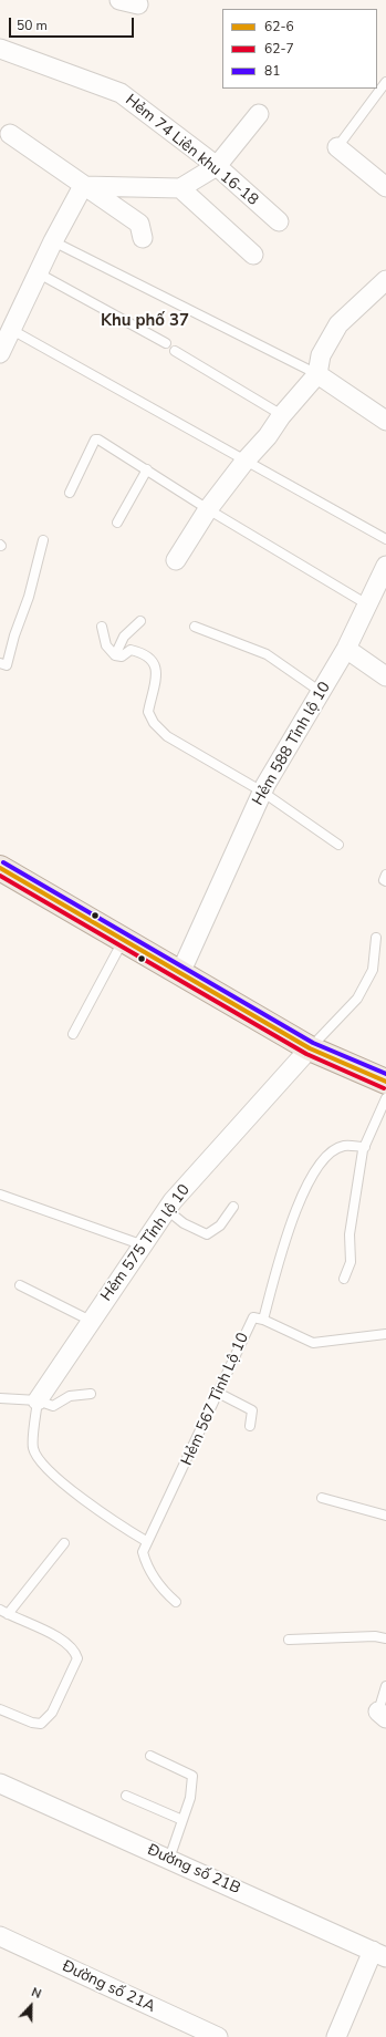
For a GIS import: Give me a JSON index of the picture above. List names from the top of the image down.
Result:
{
  "streets": {
    "street": [
      "Hẻm 74 Liên khu 16-18",
      "Hẻm 588 Tỉnh lộ 10",
      "Hẻm 575 Tỉnh lộ 10",
      "Đường số 21B",
      "Đường số 21A"
    ],
    "lane": ["Hẻm 567 Tỉnh Lộ 10"]
  },
  "districts": ["Khu phố 37"],
  "lines": ["transit line 81", "transit line 62-6", "transit line 62-7"],
  "legend": ["62-6", "62-7", "81"],
  "scale_bar": "50 m",
  "north": "top"
}
